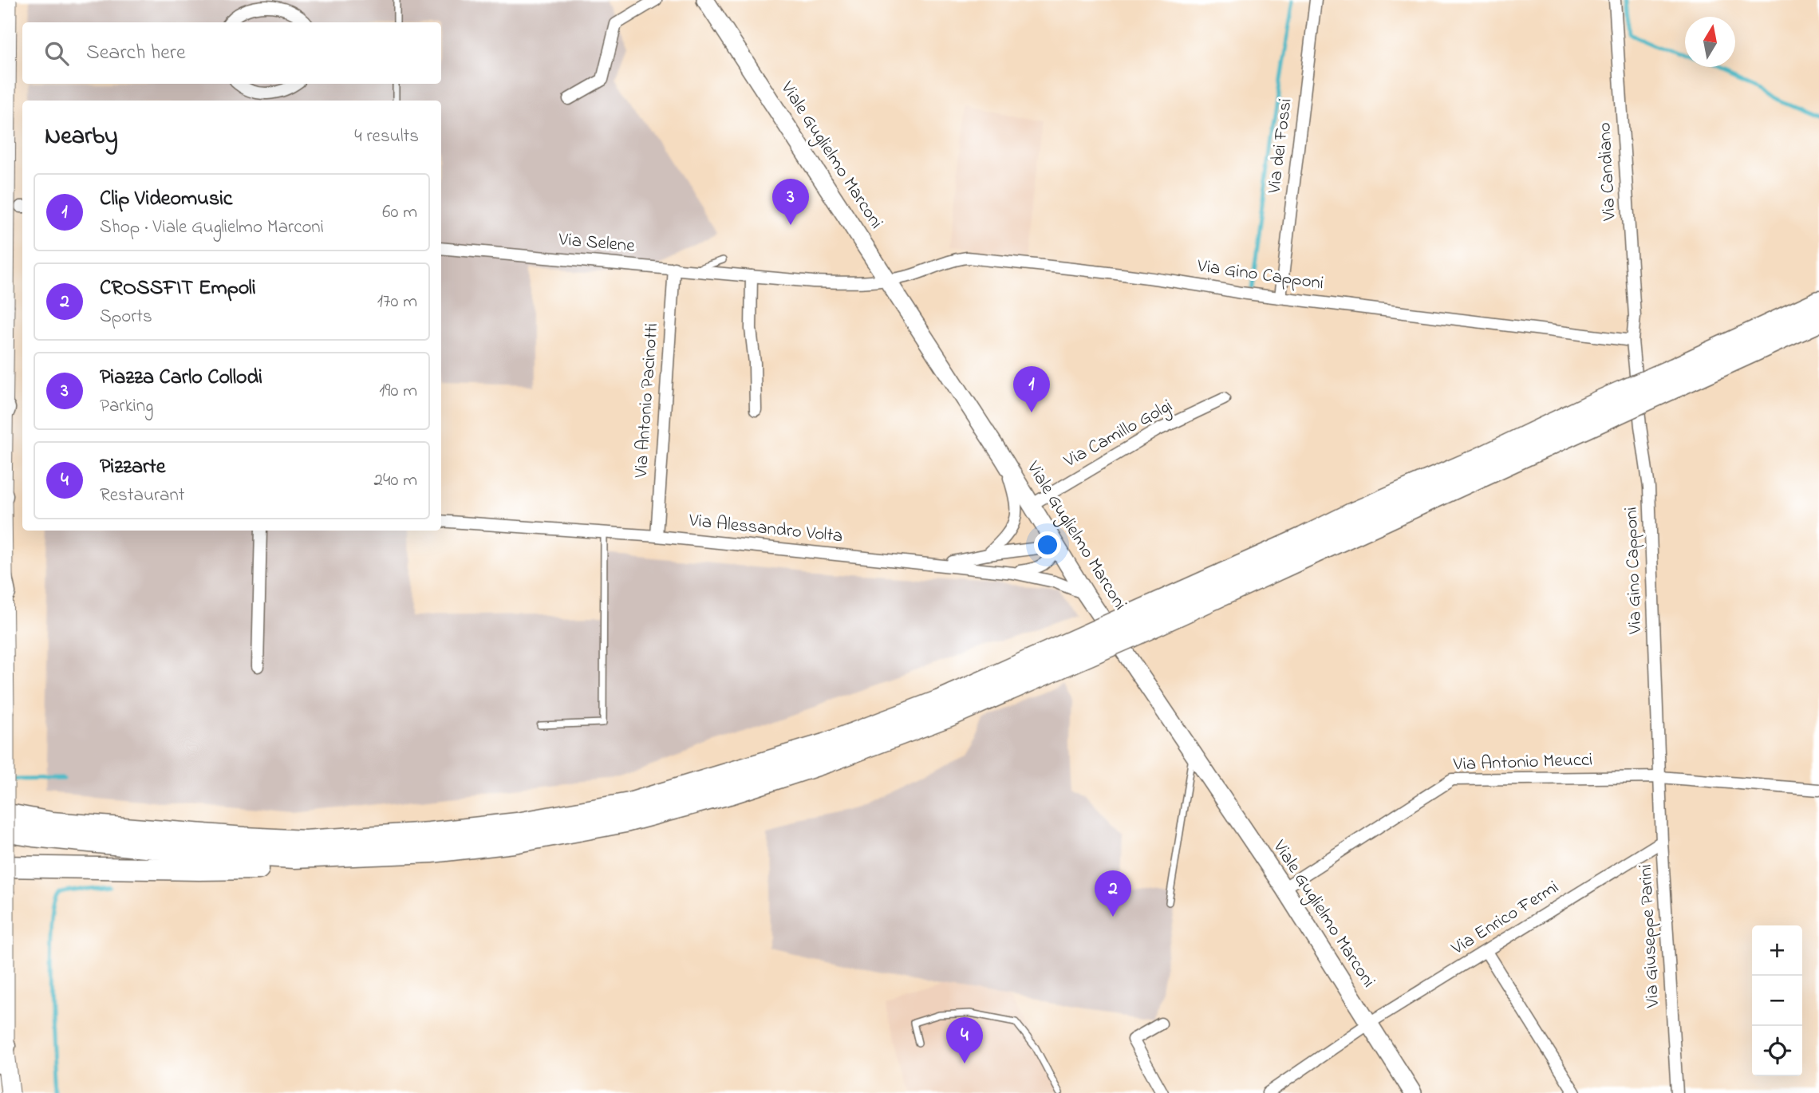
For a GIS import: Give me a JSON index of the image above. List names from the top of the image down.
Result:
{
  "streets": {
    "street": [
      "Via dei Fossi",
      "Viale Guglielmo Marconi",
      "Via Candiano",
      "Via Selene",
      "Via Gino Capponi",
      "Via Antonio Pacinotti",
      "Via Camillo Golgi",
      "Via Alessandro Volta",
      "Via Antonio Meucci",
      "Via Enrico Fermi",
      "Via Giuseppe Parini"
    ]
  },
  "crossings": [
    ["Via dei Fossi", "Via Gino Capponi"],
    ["Viale Guglielmo Marconi", "Via Selene"],
    ["Viale Guglielmo Marconi", "Via Gino Capponi"],
    ["Viale Guglielmo Marconi", "Via Camillo Golgi"],
    ["Viale Guglielmo Marconi", "Via Alessandro Volta"],
    ["Viale Guglielmo Marconi", "Via Antonio Meucci"],
    ["Viale Guglielmo Marconi", "Via Enrico Fermi"],
    ["Via Candiano", "Via Gino Capponi"],
    ["Via Selene", "Via Gino Capponi"],
    ["Via Selene", "Via Antonio Pacinotti"],
    ["Via Gino Capponi", "Via Antonio Meucci"],
    ["Via Gino Capponi", "Via Giuseppe Parini"],
    ["Via Antonio Pacinotti", "Via Alessandro Volta"],
    ["Via Antonio Meucci", "Via Giuseppe Parini"],
    ["Via Enrico Fermi", "Via Giuseppe Parini"]
  ],
  "north": "top",
  "page": {
    "search": "Search here",
    "heading": ["Nearby", "4 results"],
    "list": [
      {
        "mark": "1",
        "name": "Clip Videomusic",
        "note": "Shop · Viale Guglielmo Marconi",
        "value": "60 m"
      },
      {
        "mark": "2",
        "name": "CROSSFIT Empoli",
        "note": "Sports",
        "value": "170 m"
      },
      {
        "mark": "3",
        "name": "Piazza Carlo Collodi",
        "note": "Parking",
        "value": "190 m"
      },
      {
        "mark": "4",
        "name": "Pizzarte",
        "note": "Restaurant",
        "value": "240 m"
      }
    ],
    "pins": [
      "3",
      "1",
      "2",
      "4"
    ],
    "map_buttons": ["+", "−"]
  }
}
